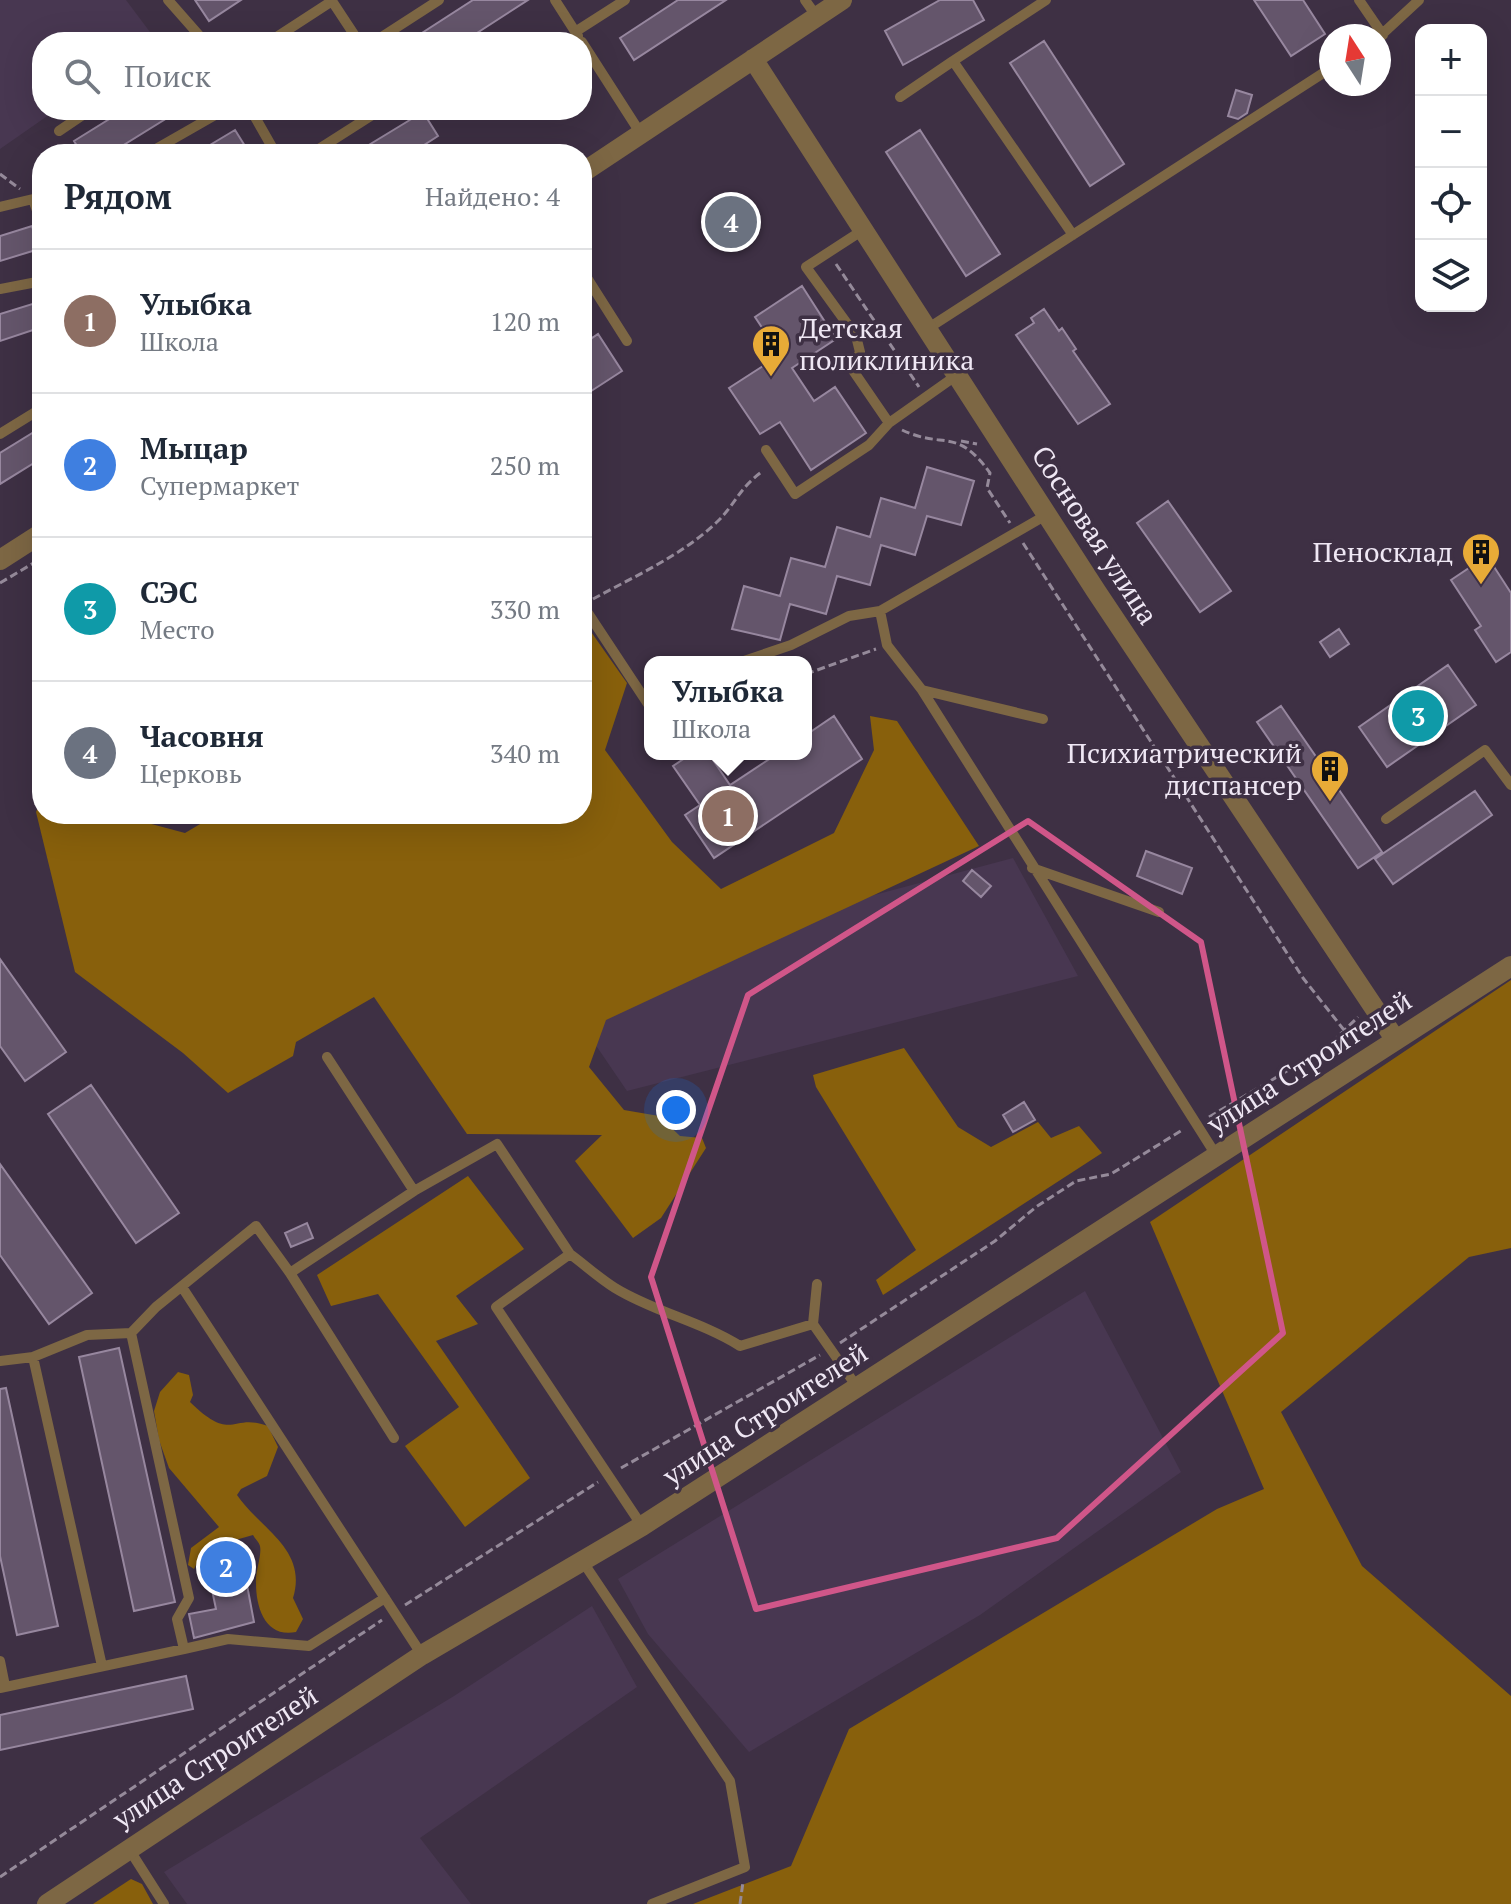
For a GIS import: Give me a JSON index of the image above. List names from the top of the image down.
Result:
{
  "streets": {
    "street": ["Сосновая улица", "улица Строителей"]
  },
  "crossings": [
    ["Сосновая улица", "улица Строителей"]
  ],
  "places": {
    "building": ["Детская поликлиника", "Пеносклад", "Психиатрический диспансер"]
  },
  "north": "top",
  "page": {
    "map_buttons": ["+", "−"],
    "search": "Поиск",
    "heading": ["Рядом", "Найдено: 4"],
    "pins": [
      "4",
      "3",
      "1",
      "2"
    ],
    "list": [
      {
        "mark": "1",
        "name": "Улыбка",
        "note": "Школа",
        "value": "120 m"
      },
      {
        "mark": "2",
        "name": "Мыцар",
        "note": "Супермаркет",
        "value": "250 m"
      },
      {
        "mark": "3",
        "name": "СЭС",
        "note": "Место",
        "value": "330 m"
      },
      {
        "mark": "4",
        "name": "Часовня",
        "note": "Церковь",
        "value": "340 m"
      }
    ],
    "popup": ["Улыбка", "Школа"]
  }
}
